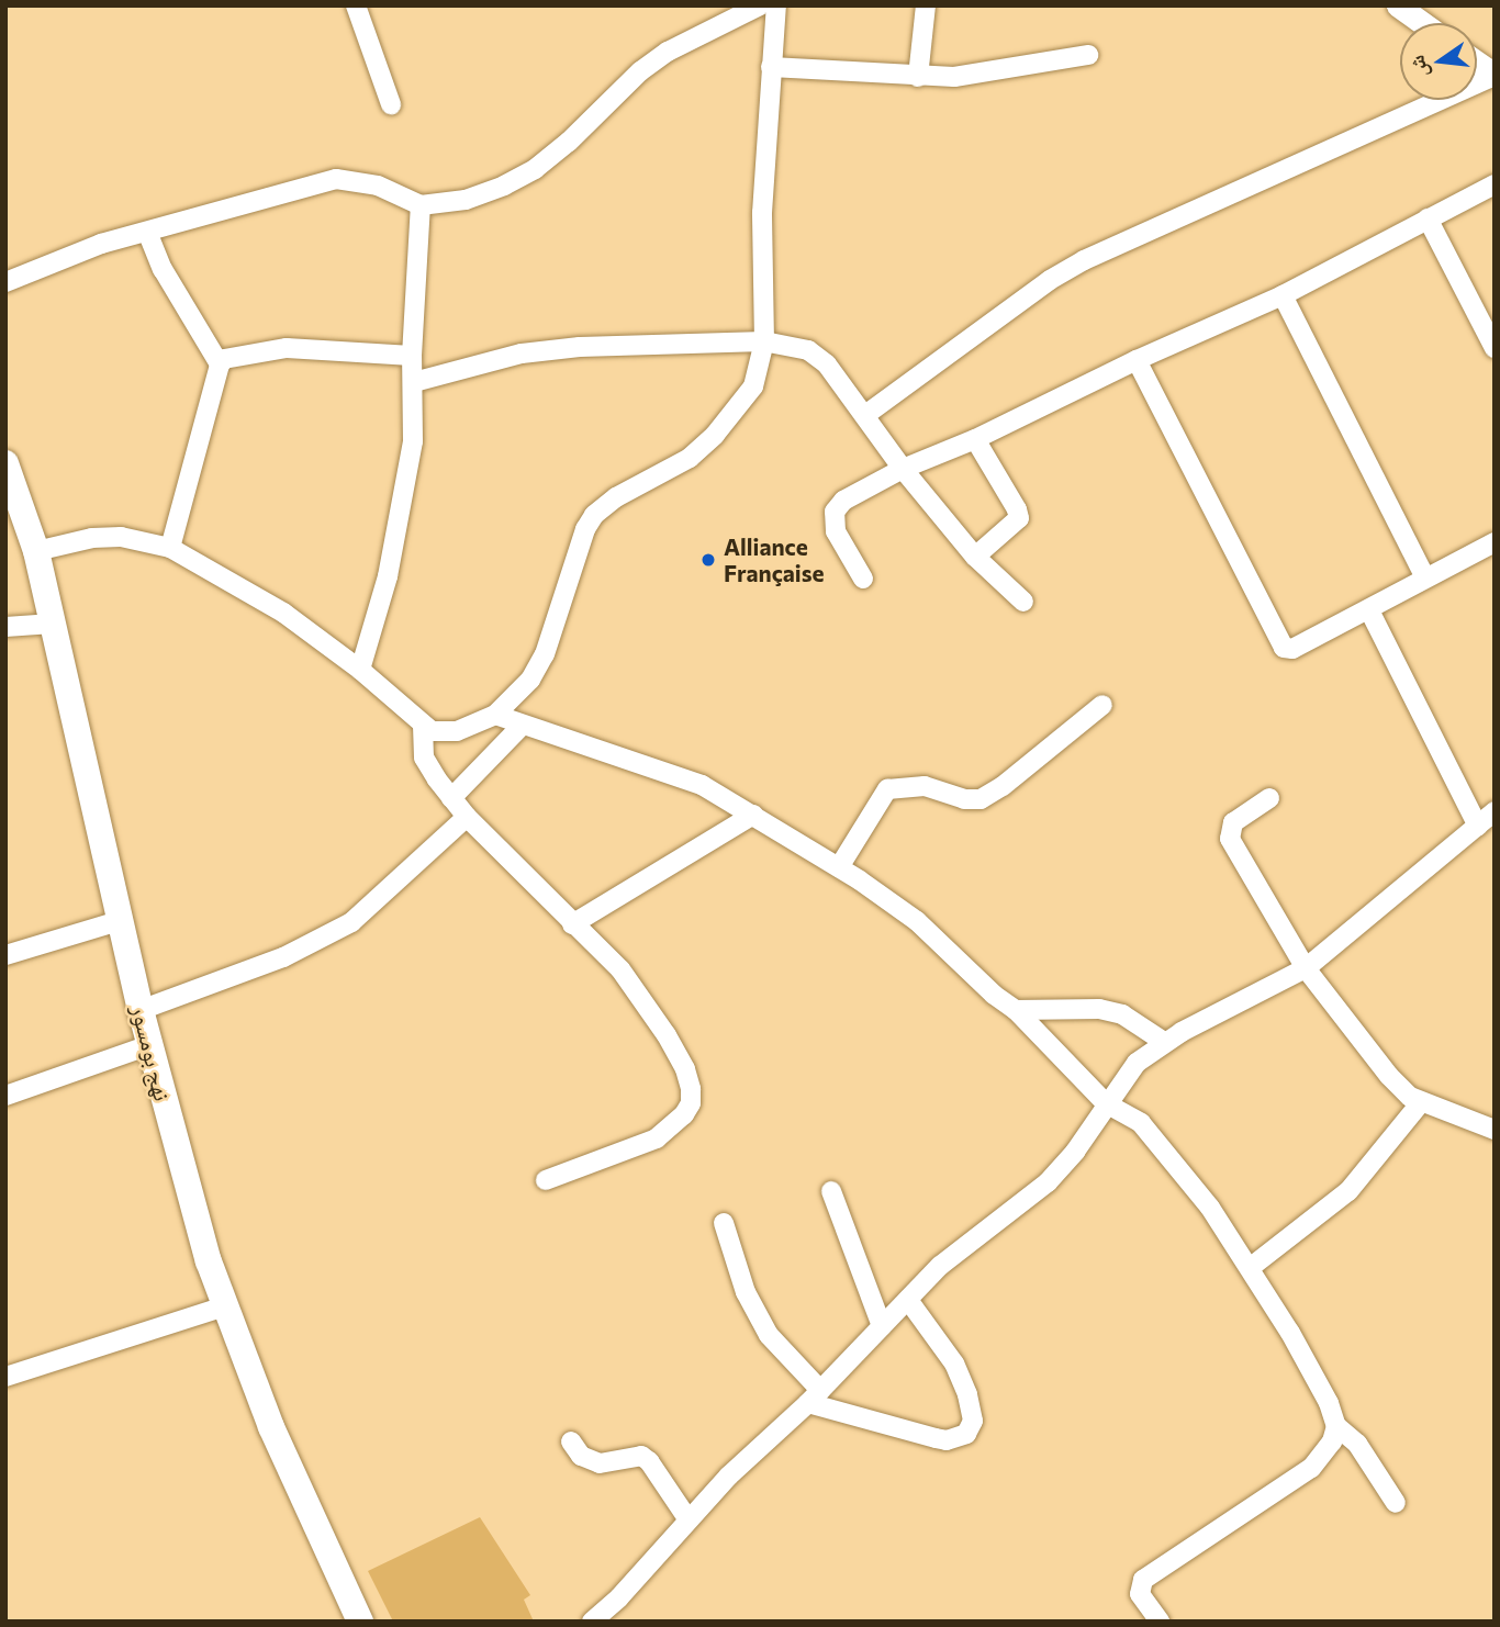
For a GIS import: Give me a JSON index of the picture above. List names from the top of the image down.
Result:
{
  "streets": {
    "main road": ["نهج بومسور"]
  },
  "places": ["Alliance Française"],
  "north": "left"
}
